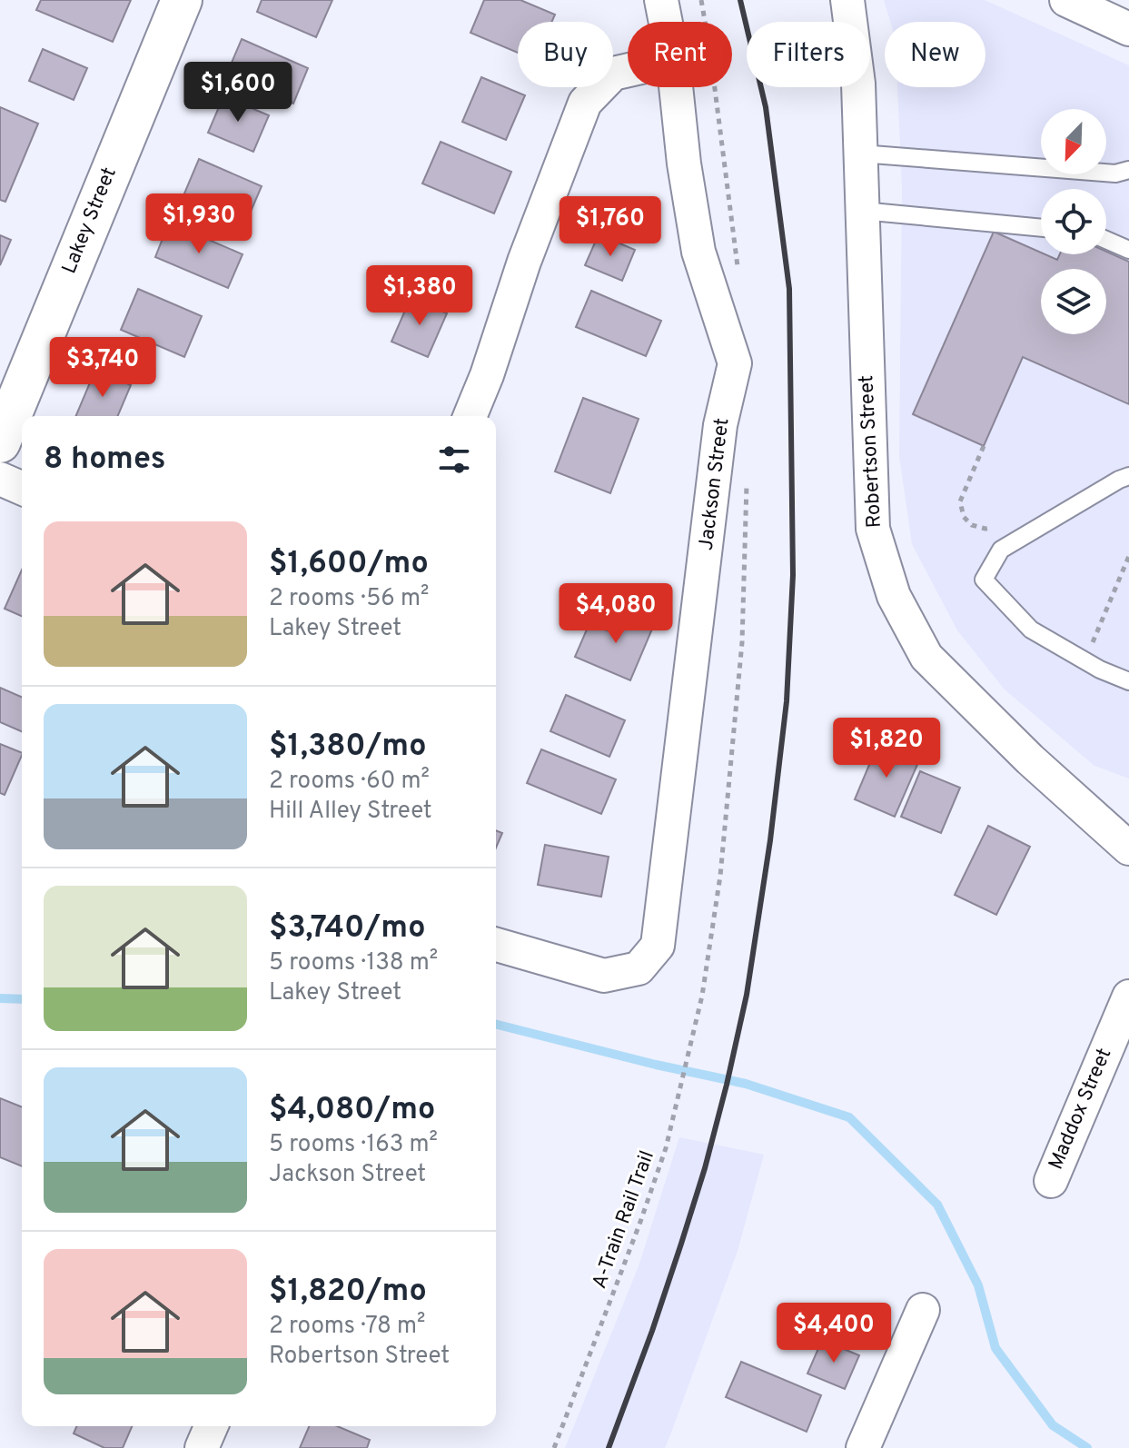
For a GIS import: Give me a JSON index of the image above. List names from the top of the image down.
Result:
{
  "streets": {
    "street": [
      "Lakey Street",
      "Robertson Street",
      "Jackson Street",
      "Maddox Street"
    ],
    "path": ["A-Train Rail Trail"]
  },
  "north": "bottom left",
  "page": {
    "chip": [
      "Buy",
      "Rent",
      "Filters",
      "New"
    ],
    "price": [
      "$1,600",
      "$1,930",
      "$1,760",
      "$1,380",
      "$3,740",
      "$4,080",
      "$1,820",
      "$4,400"
    ],
    "heading": "8 homes",
    "list": [
      {
        "name": "$1,600/mo",
        "note": "2 rooms · 56 m² · Lakey Street"
      },
      {
        "name": "$1,380/mo",
        "note": "2 rooms · 60 m² · Hill Alley Street"
      },
      {
        "name": "$3,740/mo",
        "note": "5 rooms · 138 m² · Lakey Street"
      },
      {
        "name": "$4,080/mo",
        "note": "5 rooms · 163 m² · Jackson Street"
      },
      {
        "name": "$1,820/mo",
        "note": "2 rooms · 78 m² · Robertson Street"
      }
    ]
  }
}
